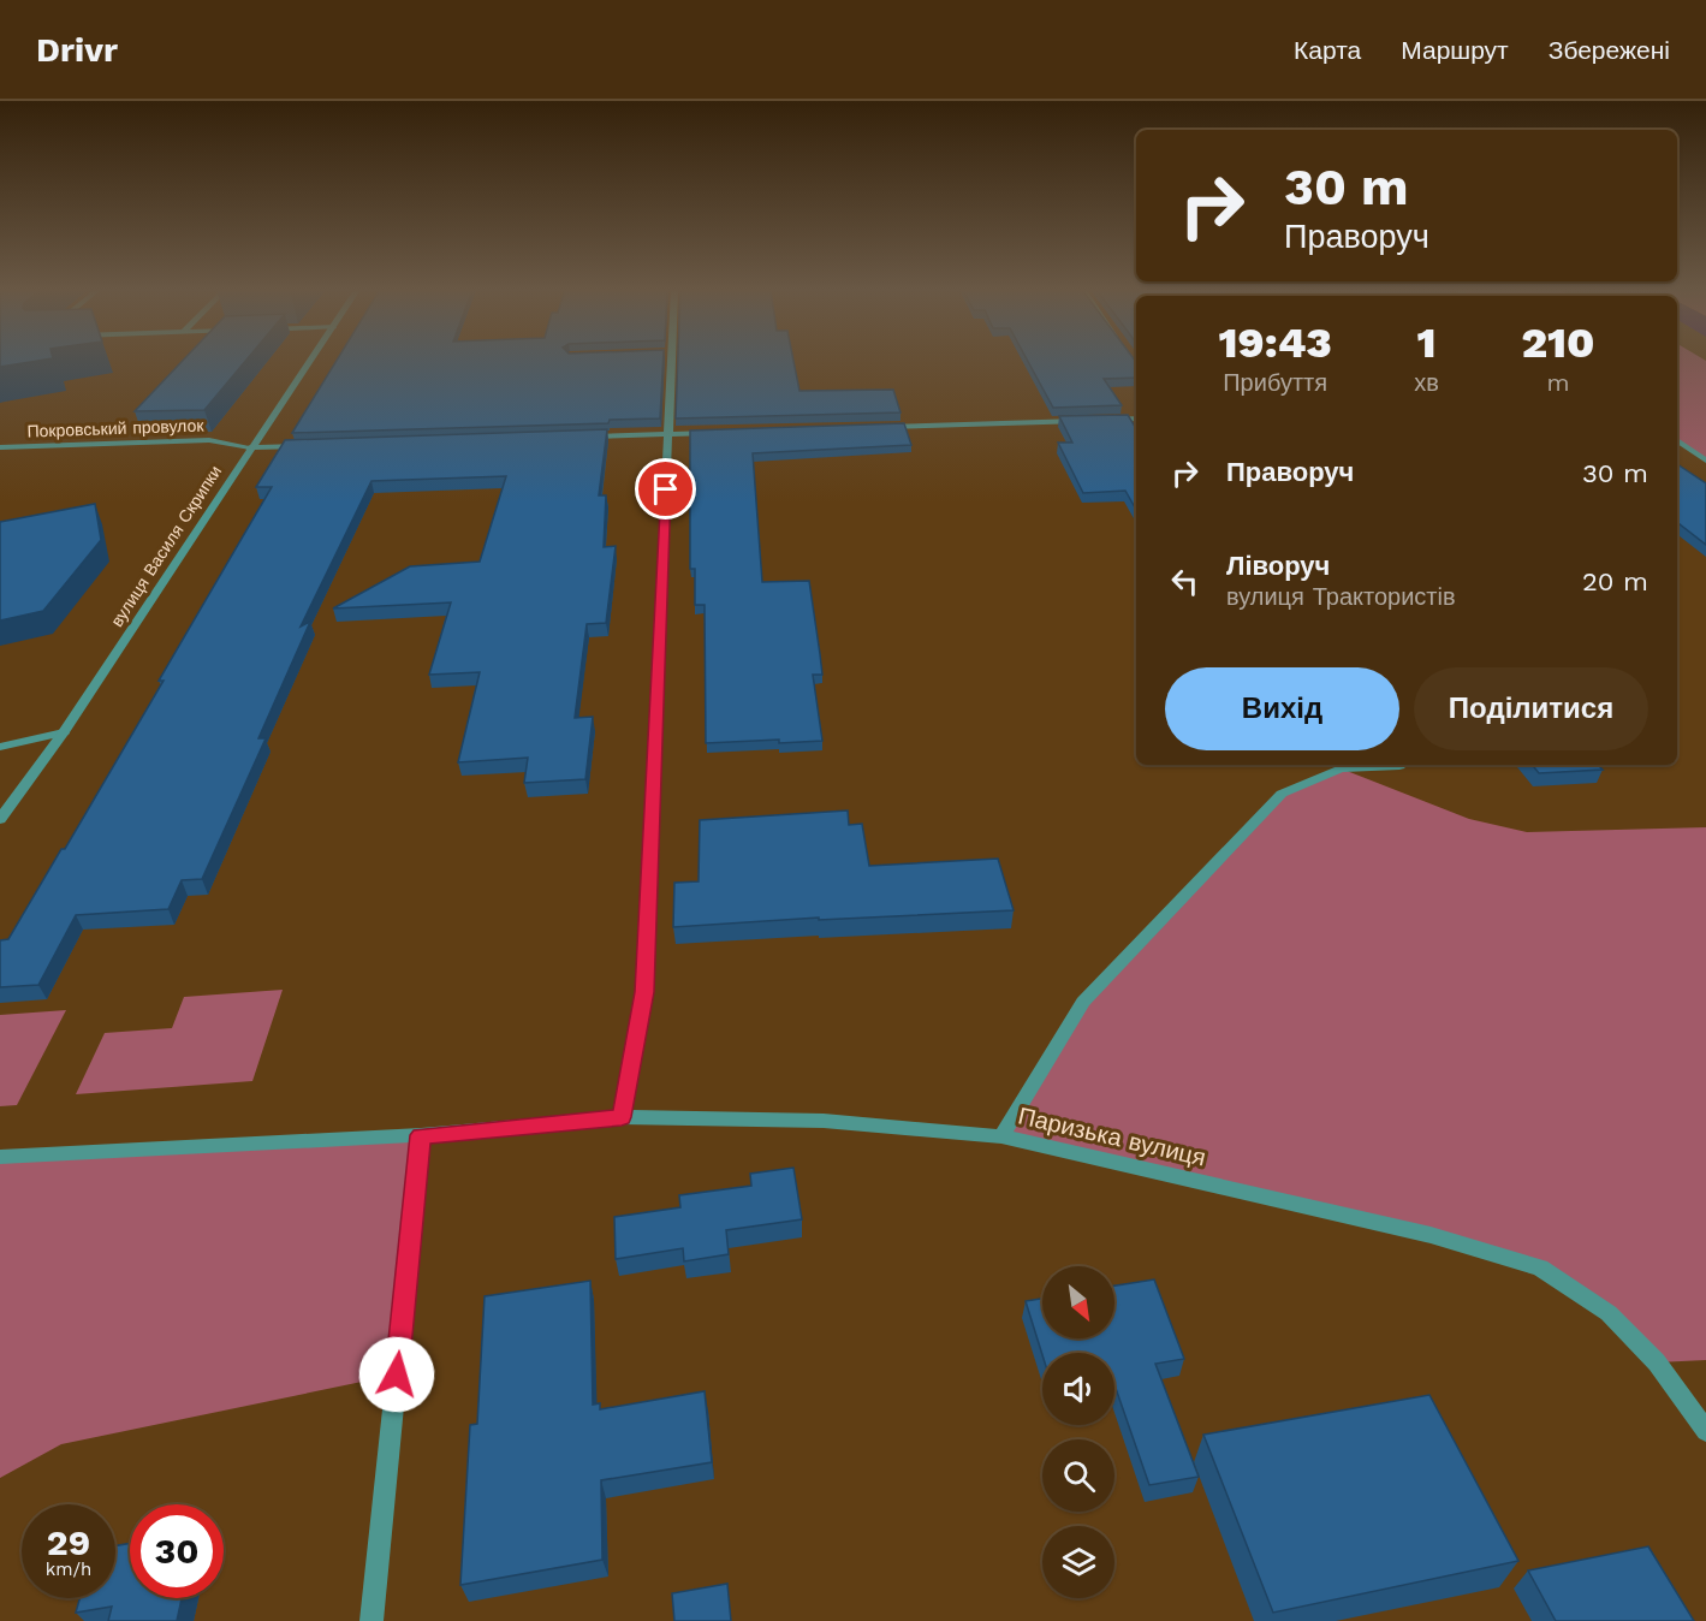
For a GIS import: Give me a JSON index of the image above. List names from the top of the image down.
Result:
{
  "streets": {
    "street": ["Покровський провулок", "вулиця Василя Скрипки", "Паризька вулиця"]
  },
  "crossings": [
    ["Покровський провулок", "вулиця Василя Скрипки"]
  ],
  "north": "bottom right",
  "page": {
    "header": "Drivr",
    "nav": ["Карта", "Маршрут", "Збережені"],
    "turn": ["30 m", "Праворуч"],
    "eta": [
      "19:43",
      "Прибуття",
      "1",
      "хв",
      "210",
      "m"
    ],
    "list": [
      {
        "name": "Праворуч",
        "value": "30 m"
      },
      {
        "name": "Ліворуч",
        "note": "вулиця Трактористів",
        "value": "20 m"
      }
    ],
    "buttons": ["Вихід", "Поділитися"],
    "speed": "29 km/h",
    "limit": "30"
  }
}
